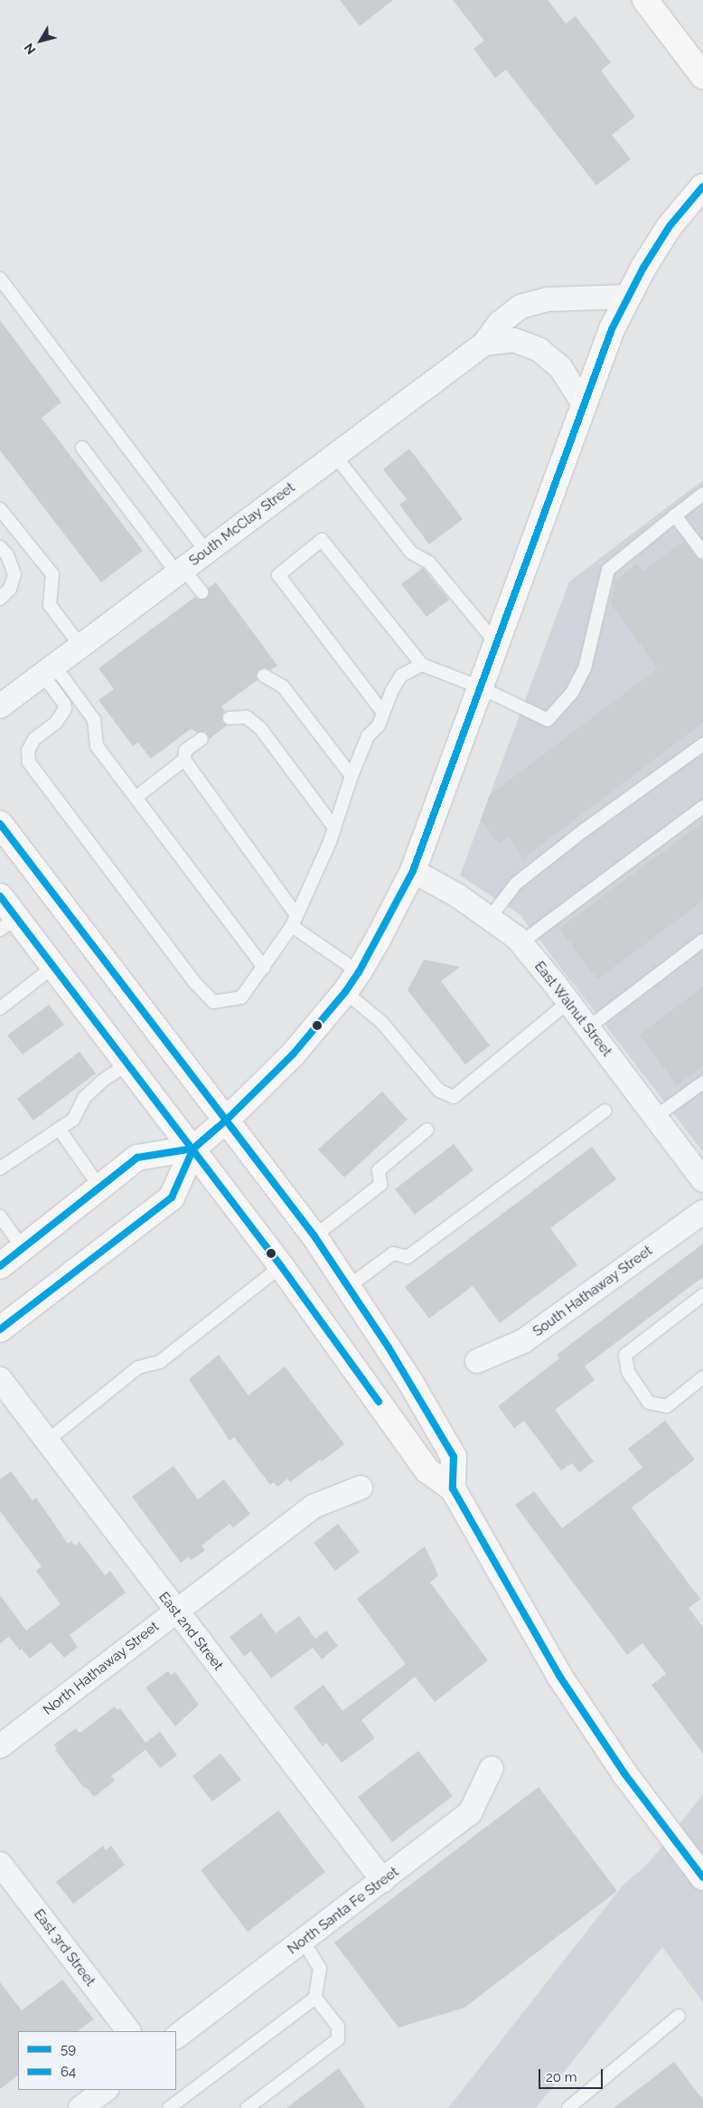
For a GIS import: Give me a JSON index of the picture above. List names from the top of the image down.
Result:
{
  "streets": {
    "street": [
      "South McClay Street",
      "East Walnut Street",
      "South Hathaway Street",
      "East 2nd Street",
      "North Hathaway Street",
      "North Santa Fe Street",
      "East 3rd Street"
    ]
  },
  "crossings": [
    ["East 2nd Street", "North Hathaway Street"],
    ["East 2nd Street", "North Santa Fe Street"]
  ],
  "lines": ["transit line 59", "transit line 64"],
  "legend": ["59", "64"],
  "scale_bar": "20 m",
  "north": "bottom left"
}
